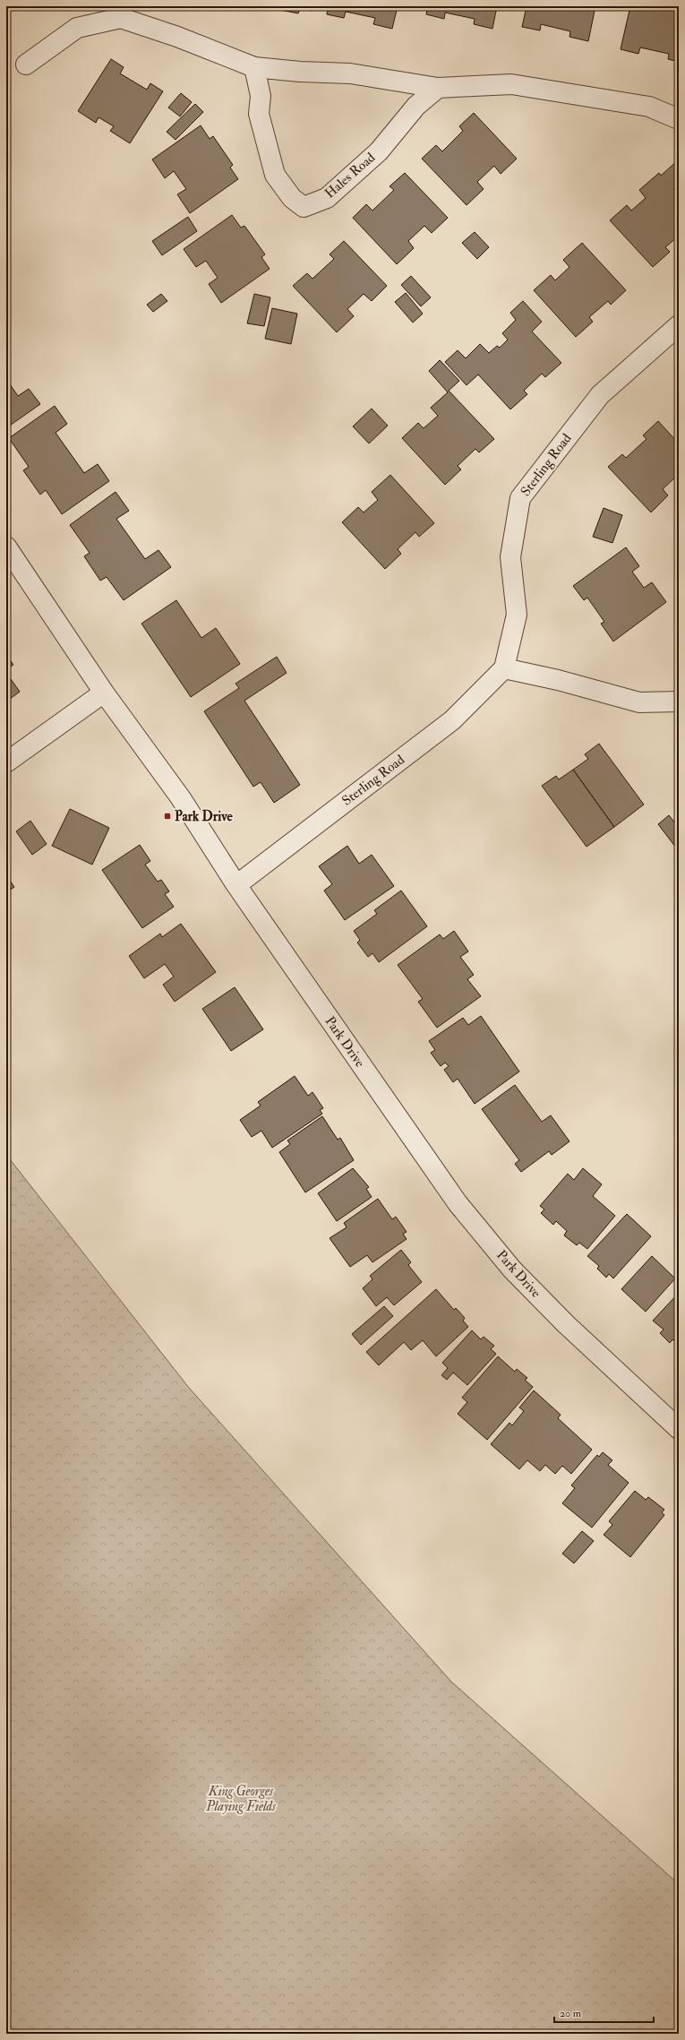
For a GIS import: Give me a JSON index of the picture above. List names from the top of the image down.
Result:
{
  "streets": {
    "street": ["Hales Road", "Sterling Road", "Park Drive"]
  },
  "crossings": [
    ["Sterling Road", "Park Drive"]
  ],
  "parks": ["King Georges Playing Fields"],
  "places": {
    "transit": ["Park Drive"]
  },
  "scale_bar": "20 m"
}
